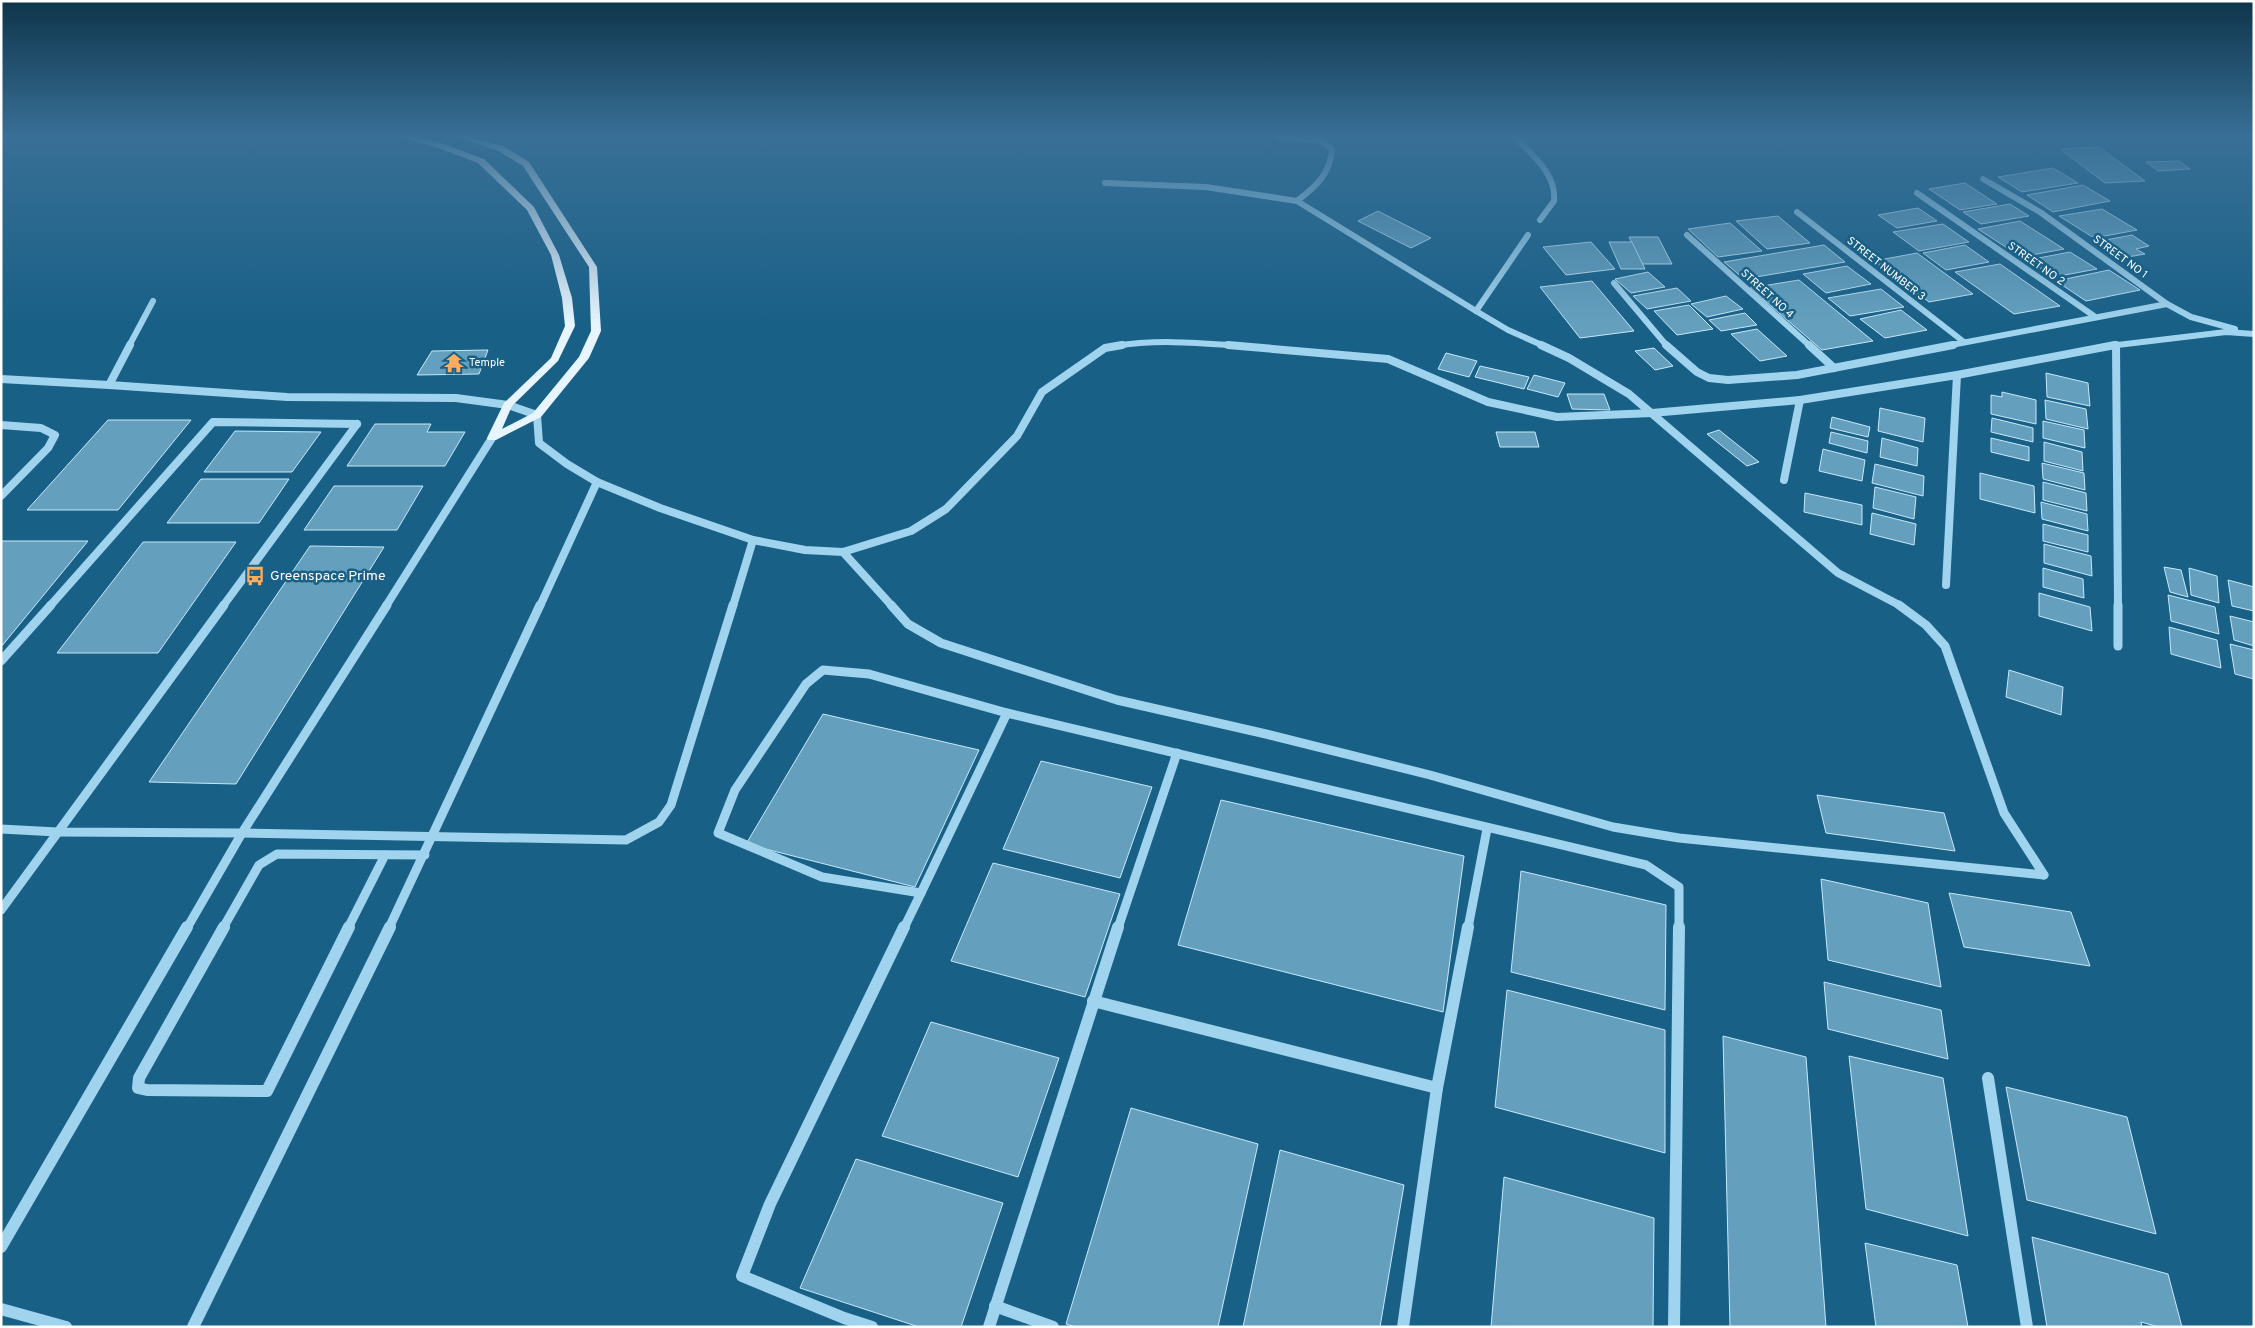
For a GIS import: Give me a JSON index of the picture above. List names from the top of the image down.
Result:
{
  "streets": {
    "street": [
      "STREET NO 1",
      "STREET NO 2",
      "STREET NUMBER 3",
      "STREET NO 4"
    ]
  },
  "places": {
    "temple": ["Temple"],
    "bus stop": ["Greenspace Prime"]
  }
}
